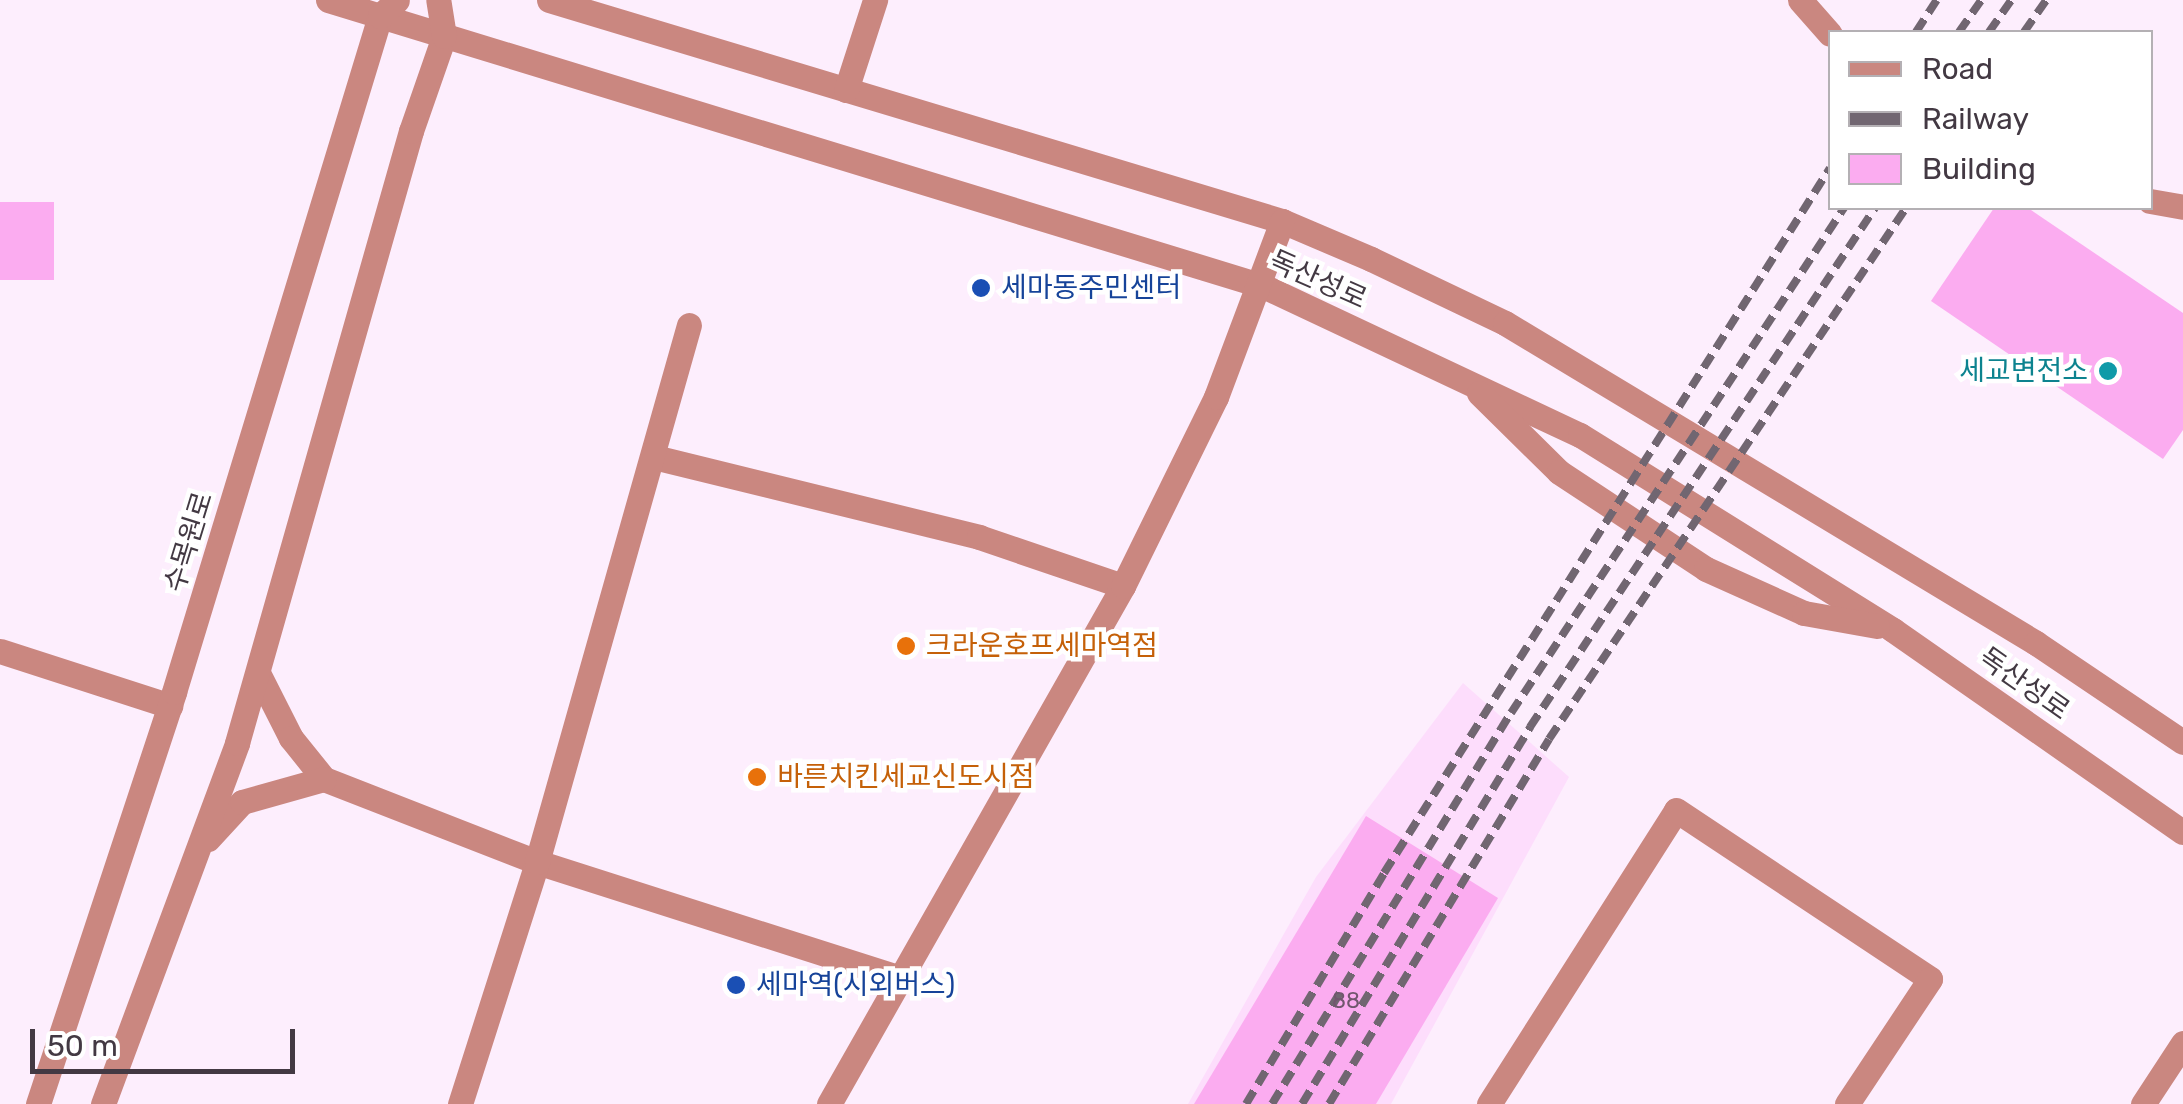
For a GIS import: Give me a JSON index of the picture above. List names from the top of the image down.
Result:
{
  "streets": {
    "street": ["독산성로", "수목원로"]
  },
  "crossings": [
    ["독산성로", "수목원로"]
  ],
  "places": [
    "세마동주민센터",
    "세교변전소",
    "크라운호프세마역점",
    "바른치킨세교신도시점",
    "세마역(시외버스)"
  ],
  "house_numbers": ["88"],
  "legend": ["Road", "Railway", "Building"],
  "scale_bar": "50 m"
}
